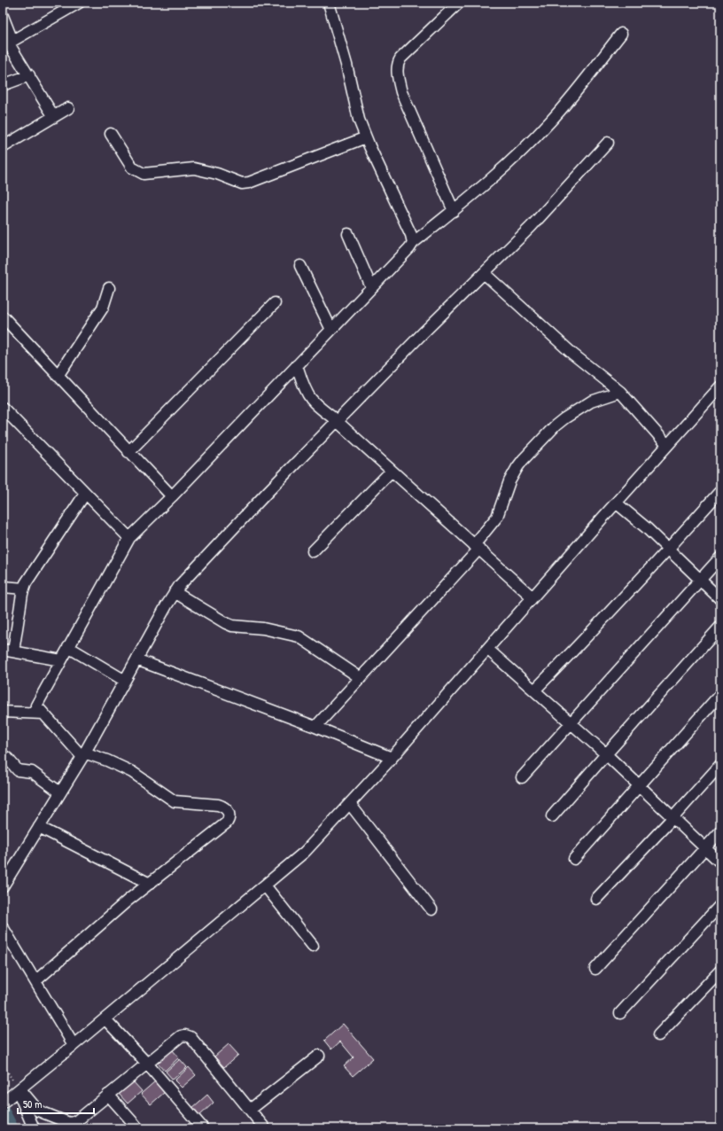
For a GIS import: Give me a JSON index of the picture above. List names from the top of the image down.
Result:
{
  "scale_bar": "50 m"
}
